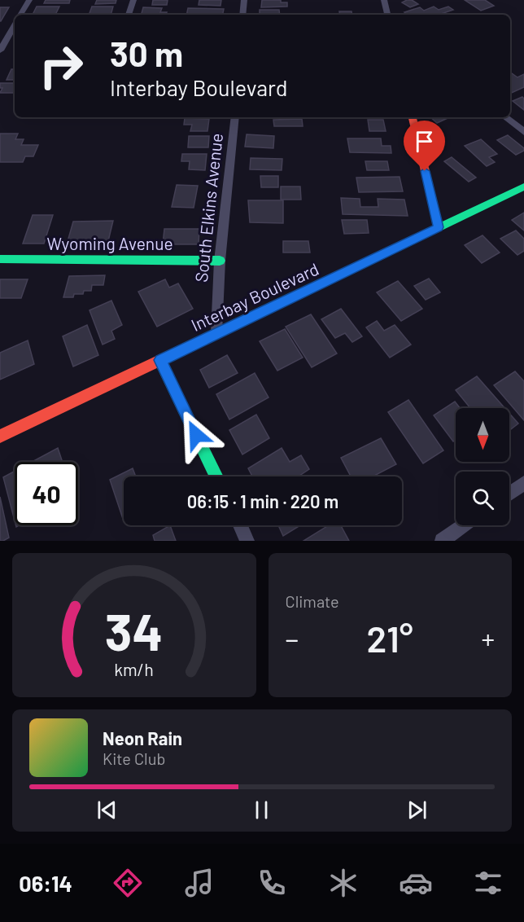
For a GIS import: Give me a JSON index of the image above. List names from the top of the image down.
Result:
{
  "streets": {
    "street": ["South Elkins Avenue", "Wyoming Avenue", "Interbay Boulevard"]
  },
  "crossings": [
    ["South Elkins Avenue", "Wyoming Avenue"],
    ["South Elkins Avenue", "Interbay Boulevard"]
  ],
  "north": "bottom",
  "page": {
    "turn": ["30 m", "Interbay Boulevard"],
    "limit": "40",
    "trip": "06:15 · 1 min · 220 m",
    "tile": "Climate",
    "heat": ["−", "21°", "+"],
    "song": ["Neon Rain", "Kite Club"],
    "tabs": "06:14",
    "gauge": ["34", "km/h"]
  }
}
